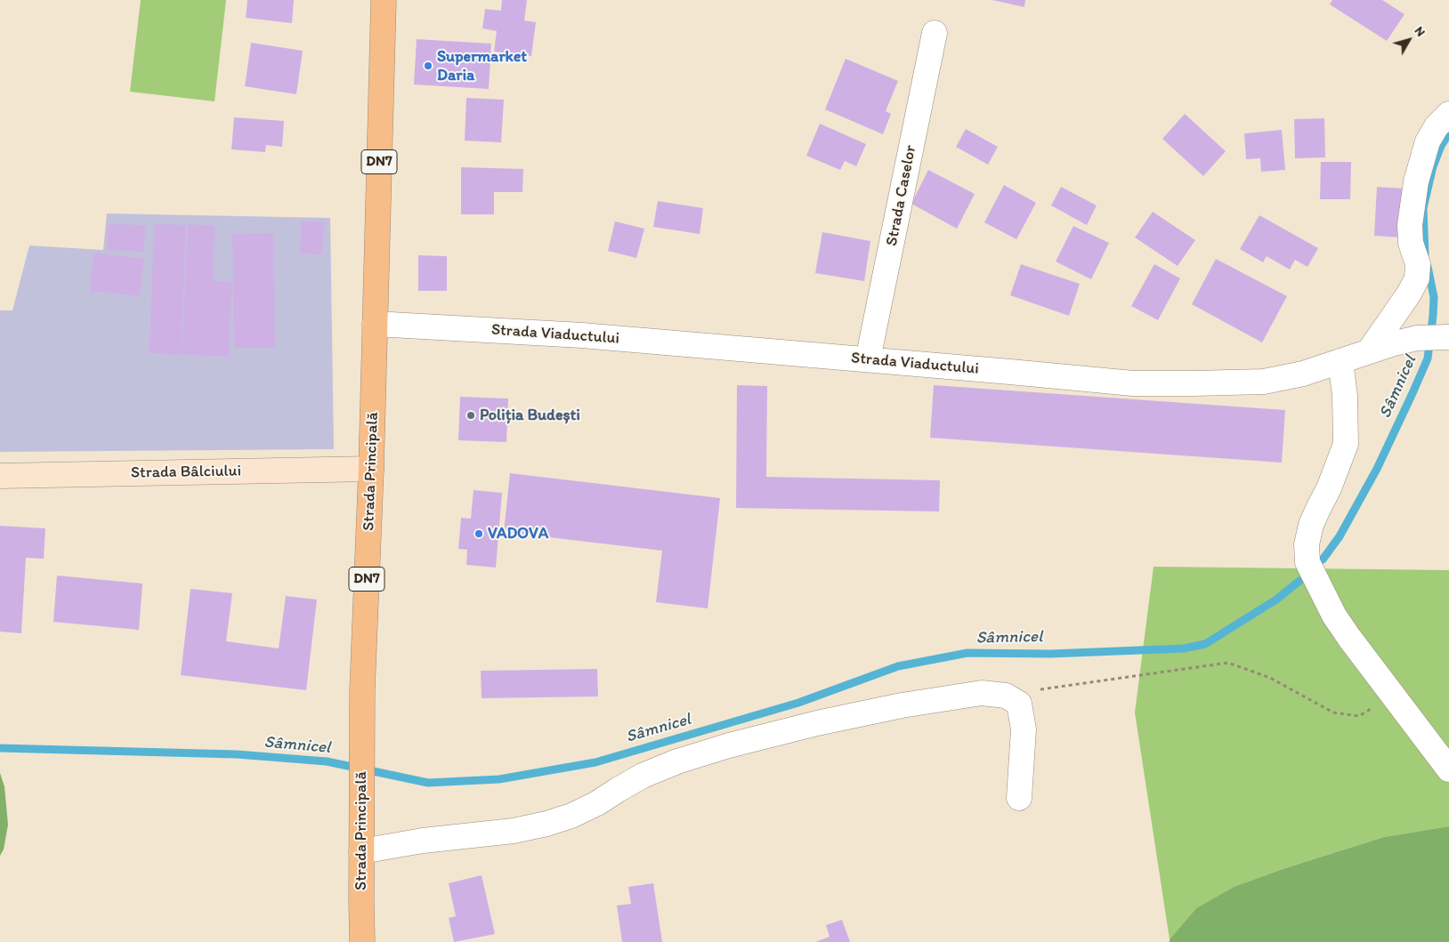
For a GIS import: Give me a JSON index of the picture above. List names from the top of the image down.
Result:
{
  "streets": {
    "highway": ["DN7", "Strada Principală"],
    "main road": ["Strada Bâlciului"],
    "street": ["Strada Caselor", "Strada Viaductului"]
  },
  "crossings": [
    ["Strada Caselor", "Strada Viaductului"],
    ["Strada Viaductului", "Strada Principală"],
    ["Strada Principală", "Strada Bâlciului"]
  ],
  "water": ["Sâmnicel"],
  "places": ["Supermarket Daria", "Poliția Budești", "VADOVA"],
  "north": "top right"
}
